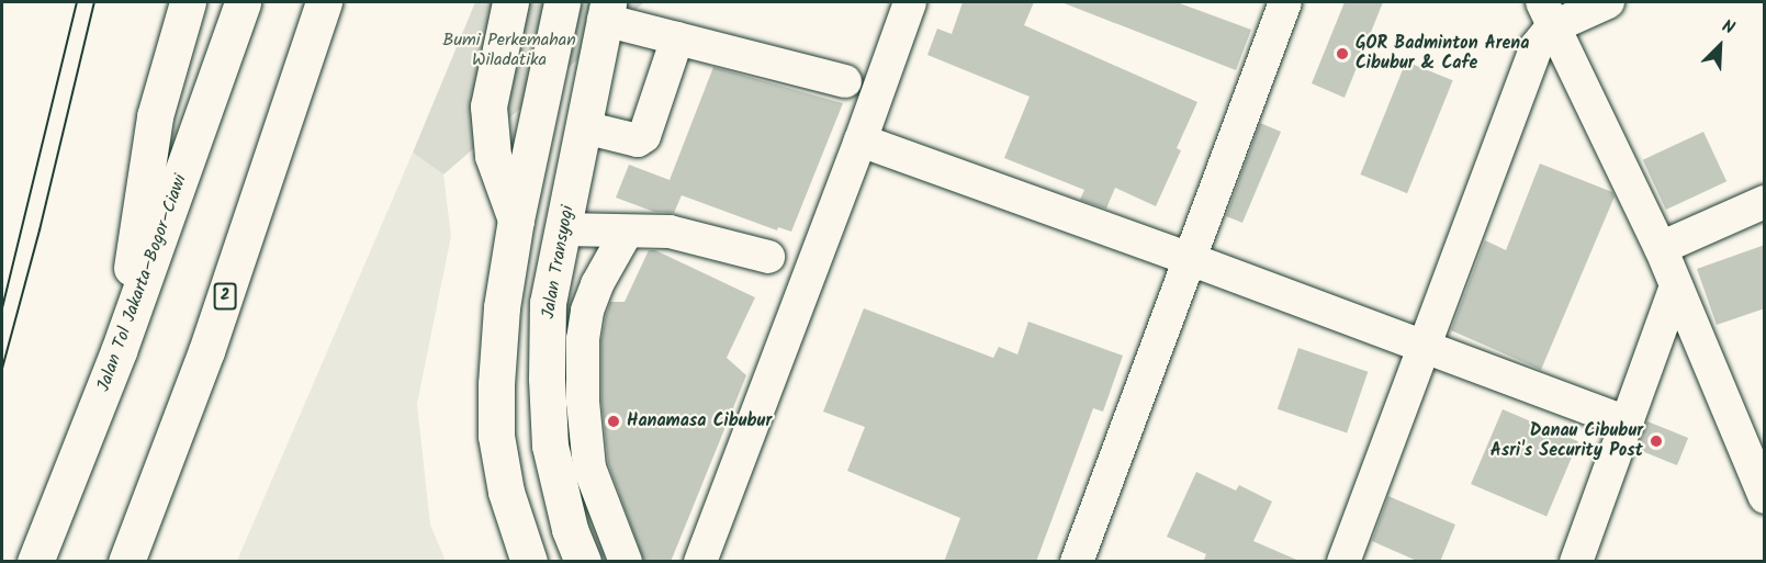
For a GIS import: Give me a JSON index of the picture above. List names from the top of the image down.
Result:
{
  "streets": {
    "highway": ["Jalan Transyogi", "Jalan Tol Jakarta–Bogor–Ciawi", "2"]
  },
  "parks": ["Bumi Perkemahan Wiladatika"],
  "places": ["GOR Badminton Arena Cibubur & Cafe", "Hanamasa Cibubur", "Danau Cibubur Asri's Security Post"],
  "north": "top right"
}
